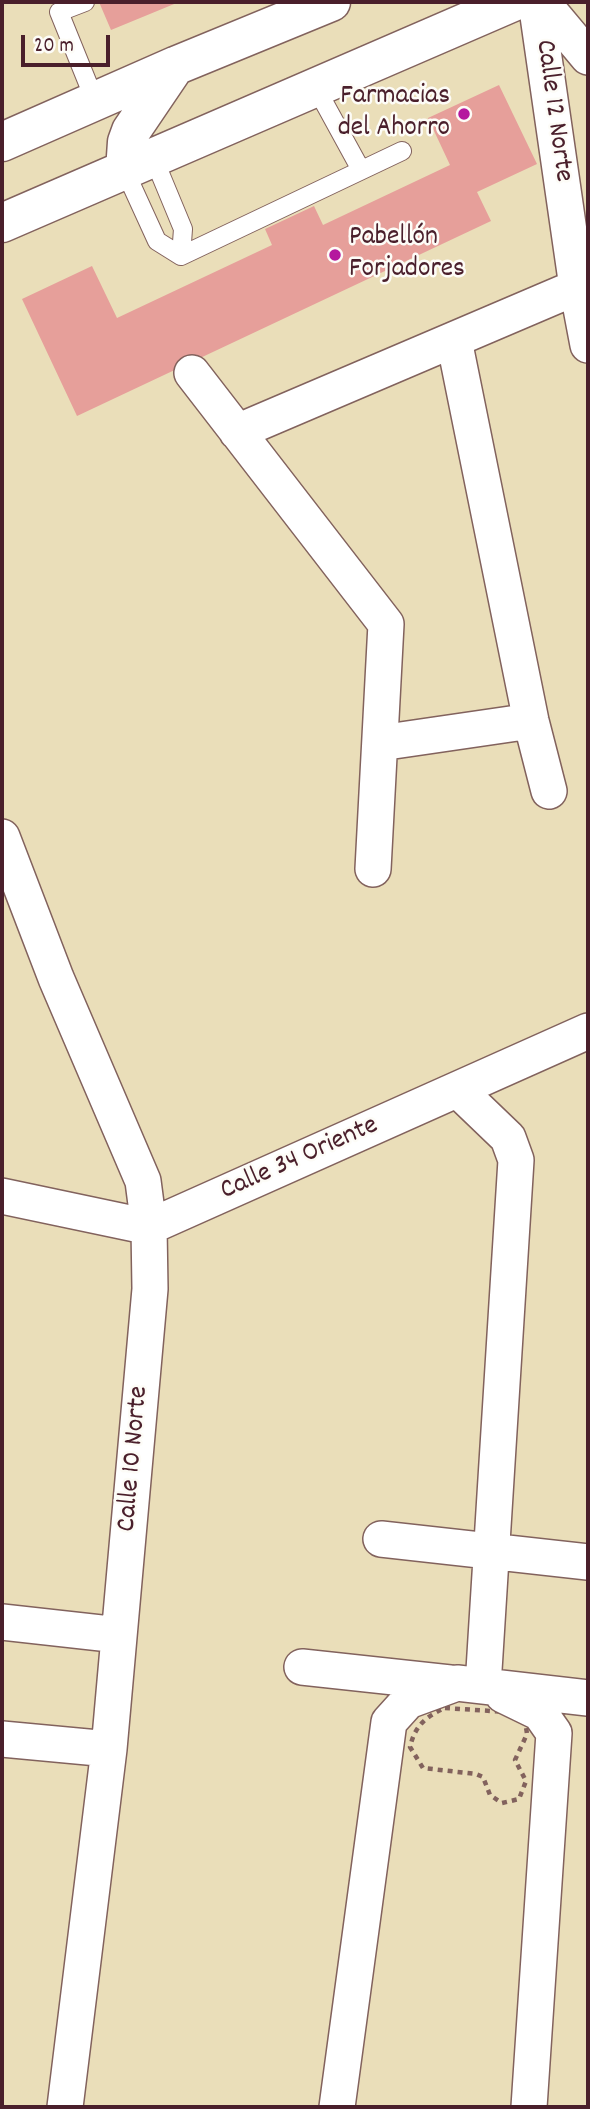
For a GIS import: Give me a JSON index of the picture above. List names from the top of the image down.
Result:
{
  "streets": {
    "street": ["Calle 12 Norte", "Calle 34 Oriente", "Calle 10 Norte"]
  },
  "crossings": [
    ["Calle 34 Oriente", "Calle 10 Norte"]
  ],
  "places": ["Farmacias del Ahorro", "Pabellón Forjadores"],
  "scale_bar": "20 m"
}
